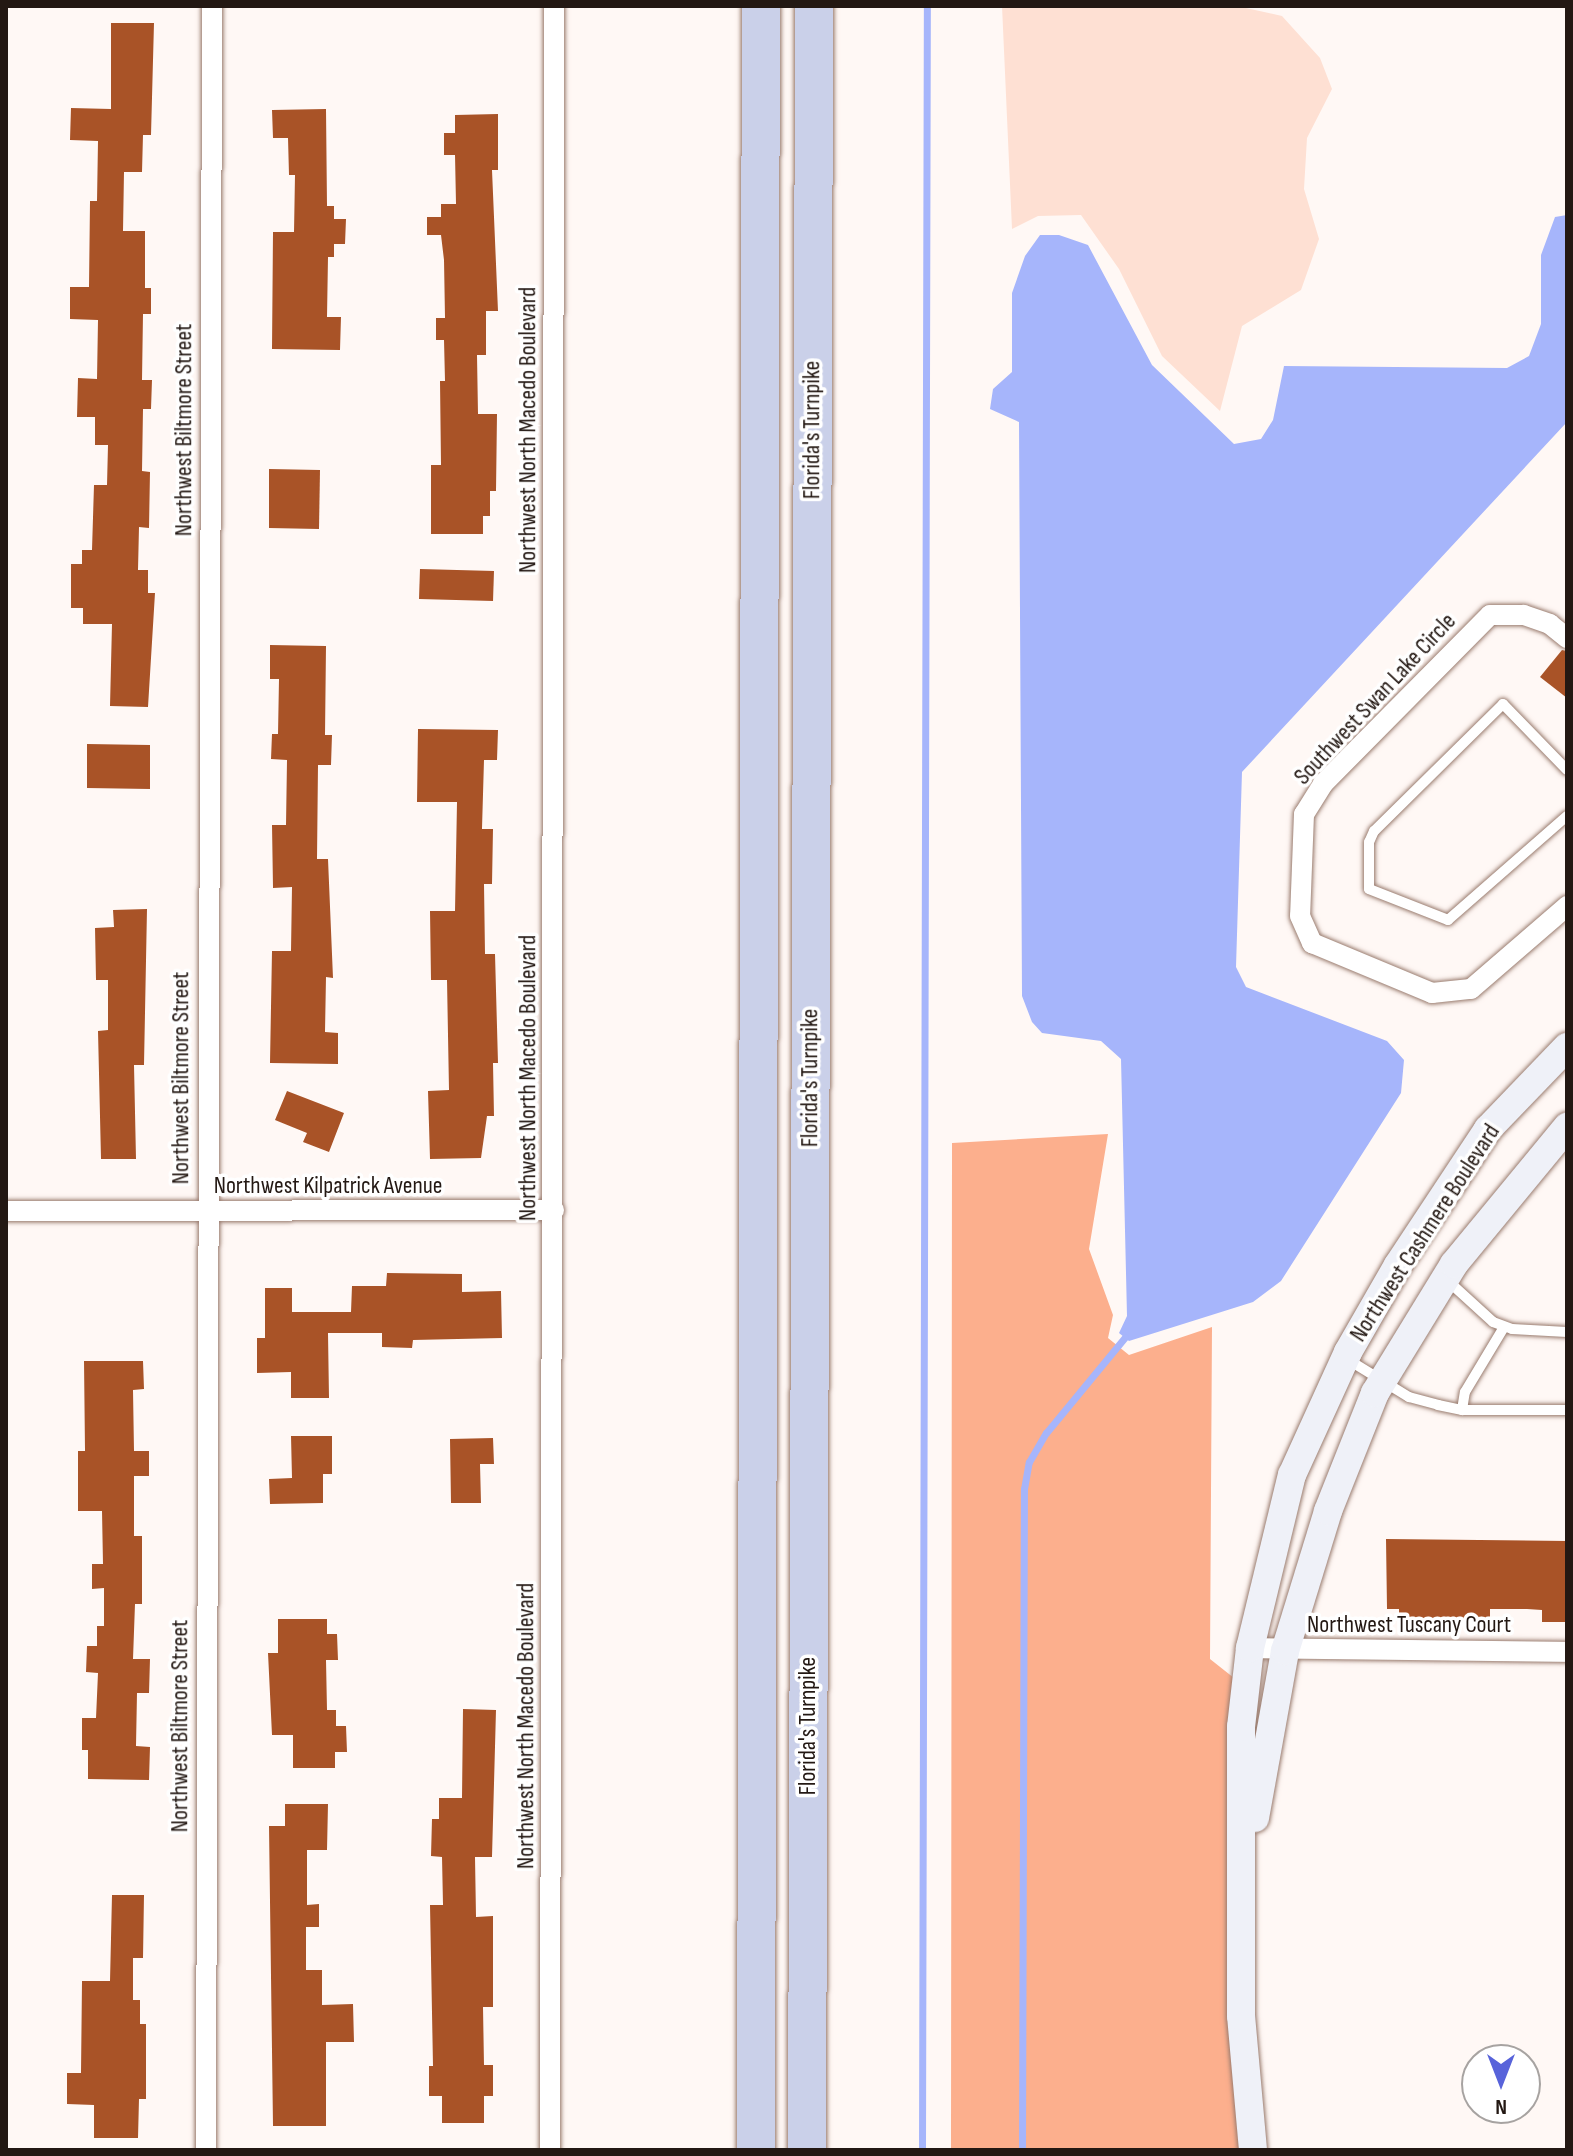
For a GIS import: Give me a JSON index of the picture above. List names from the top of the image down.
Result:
{
  "streets": {
    "highway": ["Florida's Turnpike"],
    "street": [
      "Northwest Biltmore Street",
      "Northwest North Macedo Boulevard",
      "Southwest Swan Lake Circle",
      "Northwest Kilpatrick Avenue",
      "Northwest Cashmere Boulevard",
      "Northwest Tuscany Court"
    ]
  },
  "crossings": [
    ["Northwest Biltmore Street", "Northwest Kilpatrick Avenue"],
    ["Northwest North Macedo Boulevard", "Northwest Kilpatrick Avenue"],
    ["Northwest Cashmere Boulevard", "Northwest Tuscany Court"]
  ],
  "north": "bottom"
}
